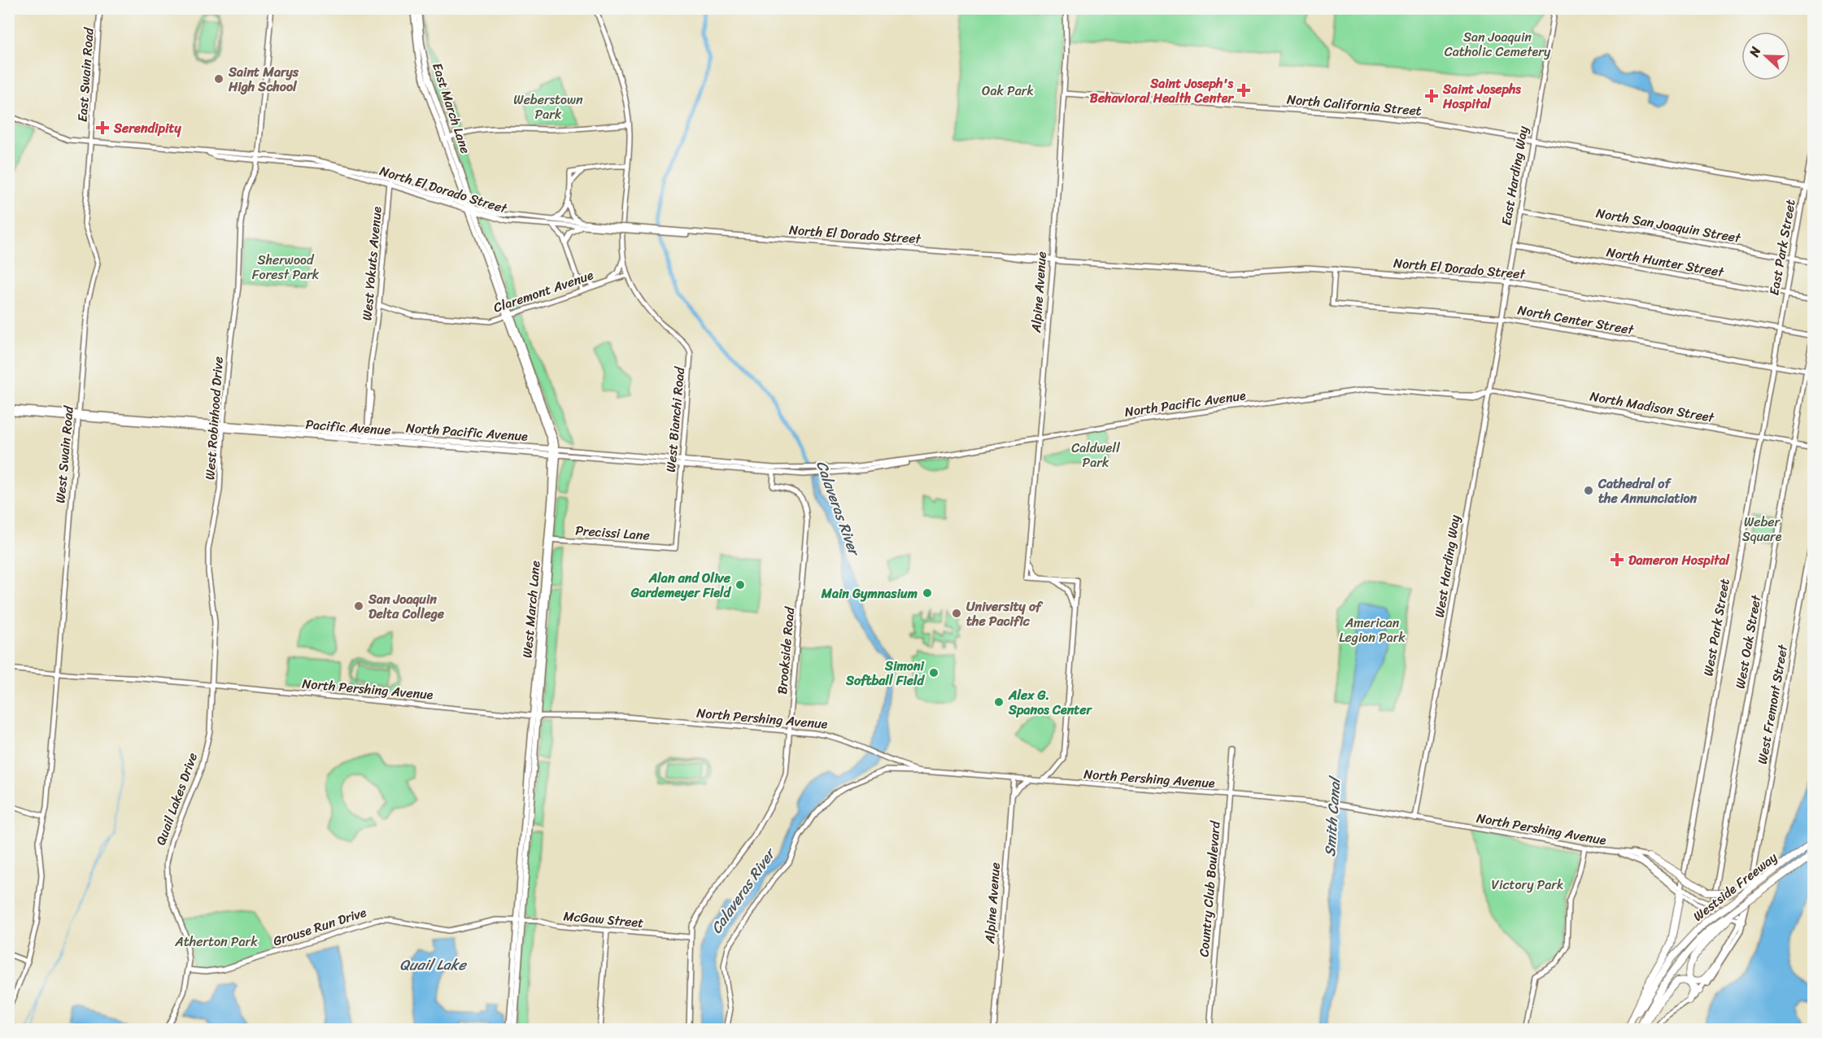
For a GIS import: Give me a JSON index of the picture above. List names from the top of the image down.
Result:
{
  "streets": {
    "highway": ["Westside Freeway"],
    "main road": [
      "East March Lane",
      "North Pacific Avenue",
      "Pacific Avenue",
      "West March Lane"
    ],
    "street": [
      "East Swain Road",
      "North California Street",
      "East Harding Way",
      "North El Dorado Street",
      "North San Joaquin Street",
      "East Park Street",
      "North Hunter Street",
      "West Yokuts Avenue",
      "Claremont Avenue",
      "Alpine Avenue",
      "North Center Street",
      "North Madison Street",
      "West Robinhood Drive",
      "West Bianchi Road",
      "West Swain Road",
      "Precissi Lane",
      "West Harding Way",
      "West Park Street",
      "West Oak Street",
      "Brookside Road",
      "North Pershing Avenue",
      "West Fremont Street",
      "Quail Lakes Drive",
      "Country Club Boulevard",
      "McGaw Street",
      "Grouse Run Drive"
    ]
  },
  "crossings": [
    ["East Swain Road", "North El Dorado Street"],
    ["East Swain Road", "West Swain Road"],
    ["North California Street", "East Harding Way"],
    ["North California Street", "East Park Street"],
    ["North California Street", "Alpine Avenue"],
    ["East March Lane", "North El Dorado Street"],
    ["East March Lane", "West March Lane"],
    ["East Harding Way", "North El Dorado Street"],
    ["East Harding Way", "North San Joaquin Street"],
    ["East Harding Way", "North Hunter Street"],
    ["East Harding Way", "North Center Street"],
    ["East Harding Way", "West Harding Way"],
    ["North El Dorado Street", "East Park Street"],
    ["North El Dorado Street", "West Yokuts Avenue"],
    ["North El Dorado Street", "Claremont Avenue"],
    ["North El Dorado Street", "Alpine Avenue"],
    ["North El Dorado Street", "North Center Street"],
    ["North El Dorado Street", "West Robinhood Drive"],
    ["North El Dorado Street", "West Bianchi Road"],
    ["North El Dorado Street", "West Swain Road"],
    ["North El Dorado Street", "West March Lane"],
    ["North El Dorado Street", "West Oak Street"],
    ["North San Joaquin Street", "East Park Street"],
    ["East Park Street", "North Hunter Street"],
    ["East Park Street", "North Center Street"],
    ["East Park Street", "West Park Street"],
    ["West Yokuts Avenue", "Claremont Avenue"],
    ["West Yokuts Avenue", "North Pacific Avenue"],
    ["West Yokuts Avenue", "Pacific Avenue"],
    ["Claremont Avenue", "West Bianchi Road"],
    ["Claremont Avenue", "West March Lane"],
    ["Alpine Avenue", "North Pacific Avenue"],
    ["Alpine Avenue", "North Pershing Avenue"],
    ["North Center Street", "West Harding Way"],
    ["North Center Street", "West Park Street"],
    ["North Center Street", "West Oak Street"],
    ["North Pacific Avenue", "North Madison Street"],
    ["North Pacific Avenue", "West Robinhood Drive"],
    ["North Pacific Avenue", "West Bianchi Road"],
    ["North Pacific Avenue", "Pacific Avenue"],
    ["North Pacific Avenue", "West Harding Way"],
    ["North Pacific Avenue", "West March Lane"],
    ["North Pacific Avenue", "Brookside Road"],
    ["North Madison Street", "West Harding Way"],
    ["North Madison Street", "West Park Street"],
    ["North Madison Street", "West Oak Street"],
    ["West Robinhood Drive", "North Pershing Avenue"],
    ["West Robinhood Drive", "Quail Lakes Drive"],
    ["West Bianchi Road", "Pacific Avenue"],
    ["West Bianchi Road", "Precissi Lane"],
    ["Pacific Avenue", "West March Lane"],
    ["Pacific Avenue", "Brookside Road"],
    ["West Swain Road", "North Pershing Avenue"],
    ["Precissi Lane", "West March Lane"],
    ["West Harding Way", "North Pershing Avenue"],
    ["West March Lane", "North Pershing Avenue"],
    ["West March Lane", "McGaw Street"],
    ["West March Lane", "Grouse Run Drive"],
    ["West Park Street", "North Pershing Avenue"],
    ["West Oak Street", "North Pershing Avenue"],
    ["Brookside Road", "North Pershing Avenue"],
    ["Brookside Road", "McGaw Street"],
    ["North Pershing Avenue", "West Fremont Street"],
    ["North Pershing Avenue", "Quail Lakes Drive"],
    ["North Pershing Avenue", "Country Club Boulevard"],
    ["Quail Lakes Drive", "Grouse Run Drive"],
    ["McGaw Street", "Grouse Run Drive"]
  ],
  "water": ["Calaveras River", "Smith Canal", "Quail Lake"],
  "parks": [
    "San Joaquin Catholic Cemetery",
    "Oak Park",
    "Weberstown Park",
    "Sherwood Forest Park",
    "Caldwell Park",
    "Weber Square",
    "American Legion Park",
    "Victory Park",
    "Atherton Park"
  ],
  "places": {
    "other": [
      "Saint Marys High School",
      "Cathedral of the Annunciation",
      "Alan and Olive Gardemeyer Field",
      "Main Gymnasium",
      "San Joaquin Delta College",
      "University of the Pacific",
      "Simoni Softball Field",
      "Alex G. Spanos Center"
    ],
    "health": [
      "Saint Joseph's Behavioral Health Center",
      "Saint Josephs Hospital",
      "Serendipity",
      "Dameron Hospital"
    ]
  },
  "north": "left"
}
